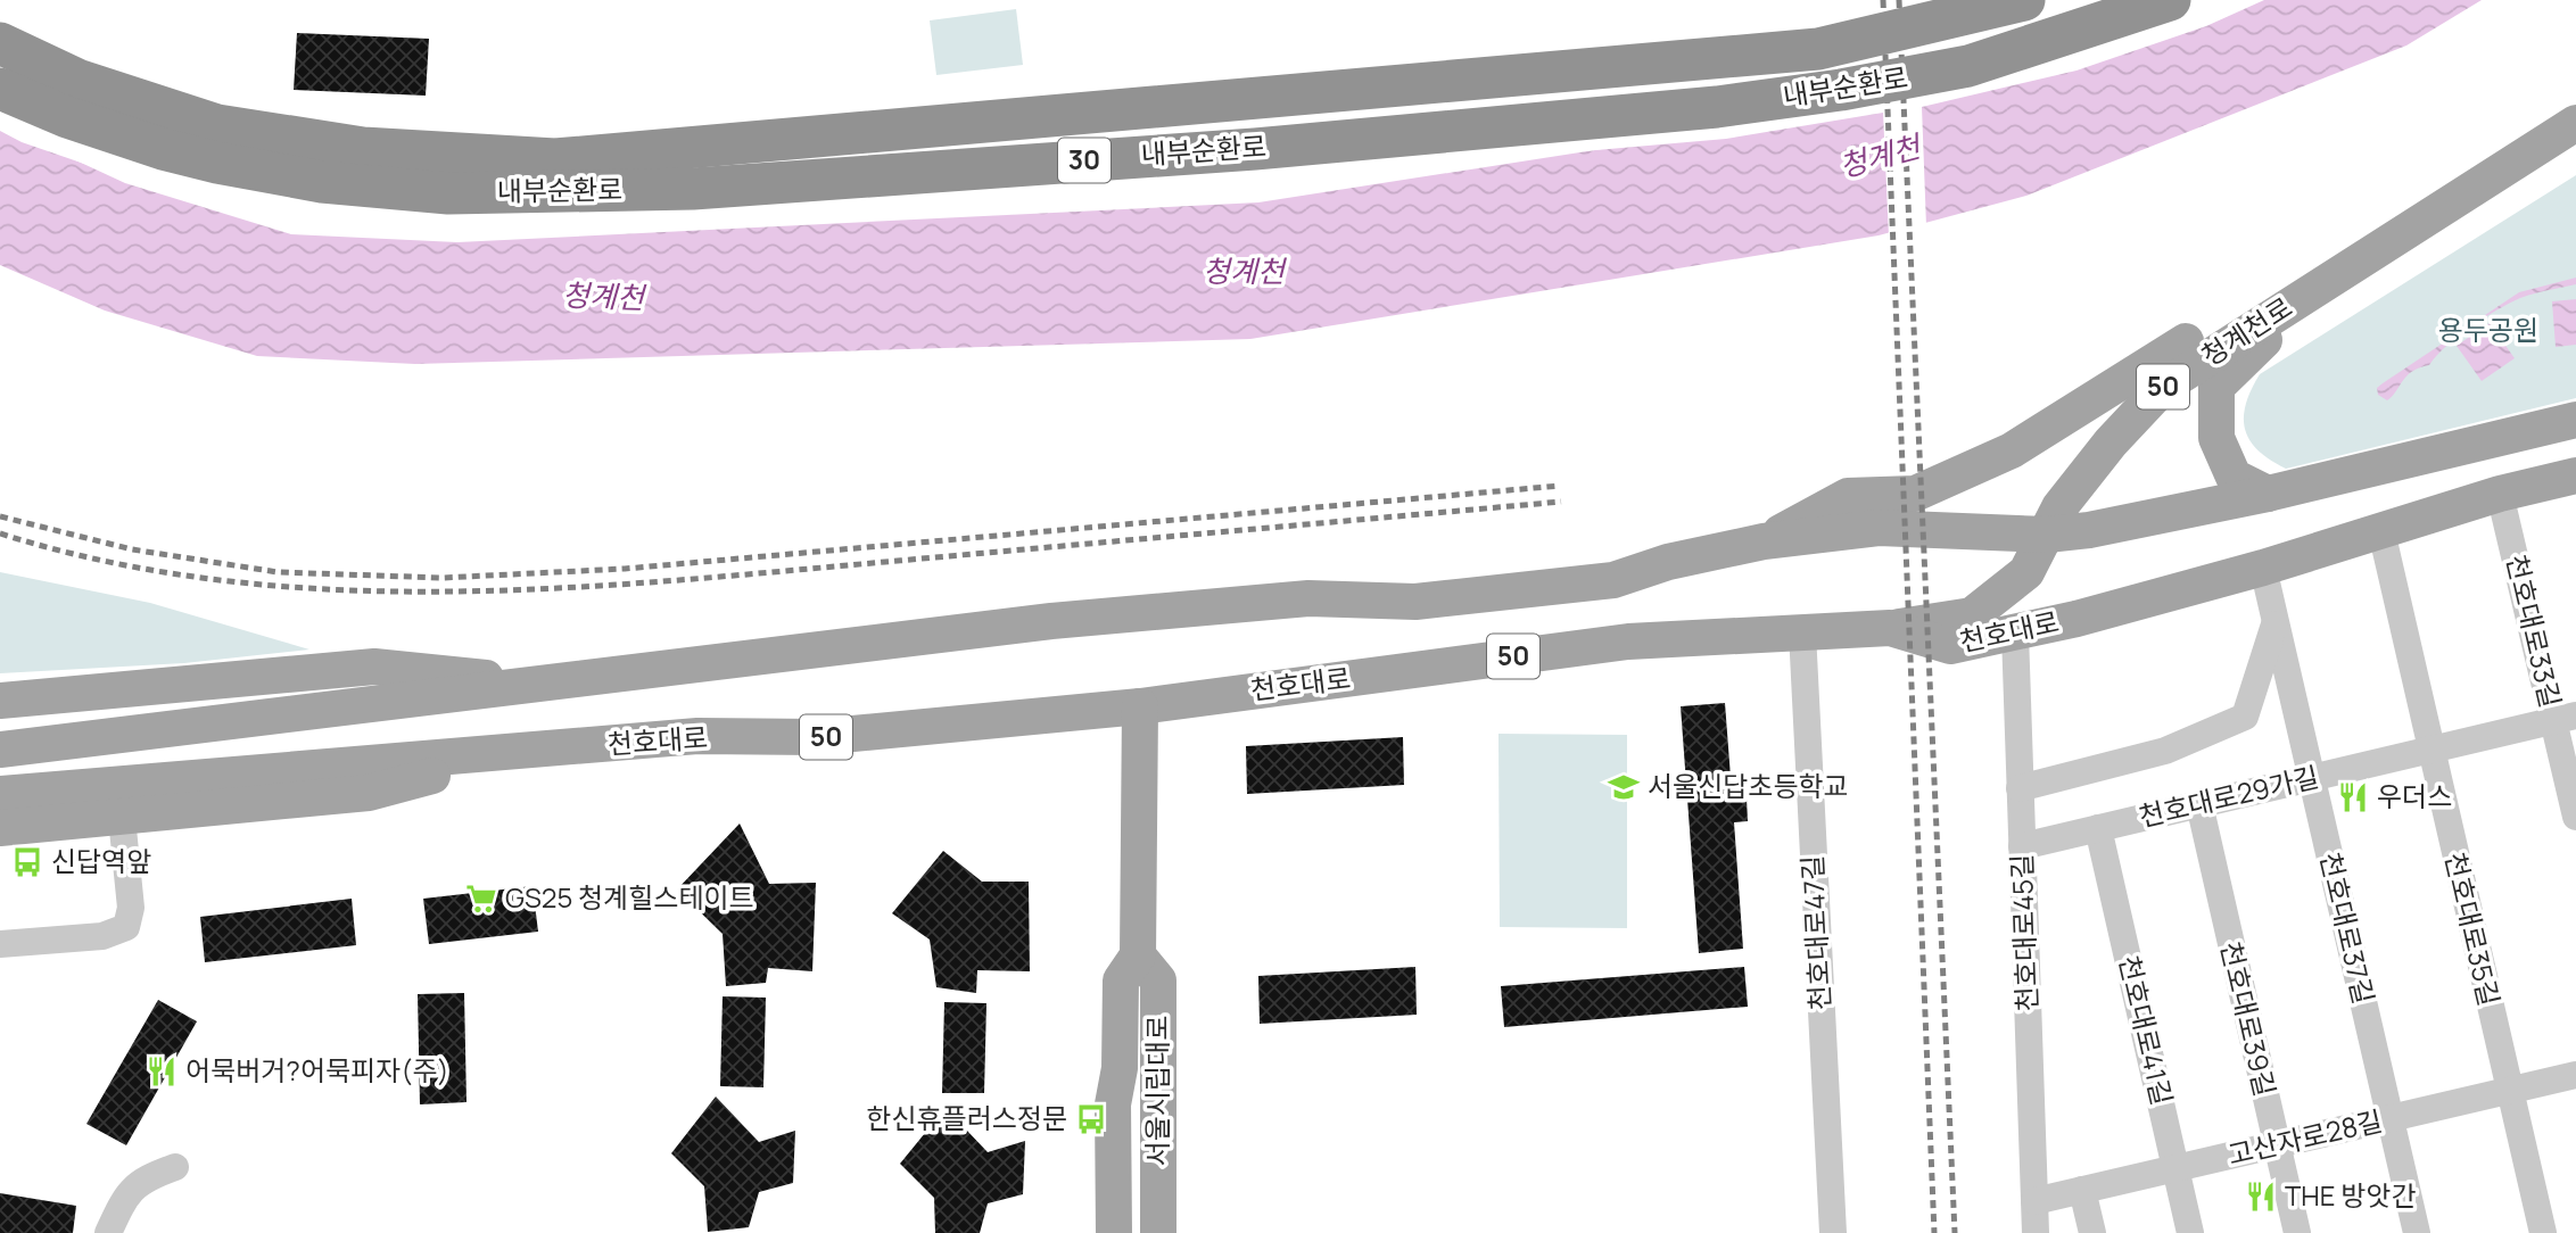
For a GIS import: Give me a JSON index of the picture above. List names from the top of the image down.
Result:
{
  "streets": {
    "highway": ["내부순환로", "30"],
    "main road": [
      "청계천로",
      "50",
      "천호대로",
      "서울시립대로"
    ],
    "street": [
      "천호대로33길",
      "천호대로29가길",
      "천호대로37길",
      "천호대로35길",
      "천호대로47길",
      "천호대로45길",
      "천호대로39길",
      "천호대로41길",
      "고산자로28길"
    ]
  },
  "crossings": [
    ["청계천로", "천호대로"],
    ["천호대로33길", "천호대로"],
    ["천호대로33길", "천호대로29가길"],
    ["천호대로", "천호대로37길"],
    ["천호대로", "천호대로35길"],
    ["천호대로", "천호대로47길"],
    ["천호대로", "천호대로45길"],
    ["천호대로", "서울시립대로"],
    ["천호대로29가길", "천호대로37길"],
    ["천호대로29가길", "천호대로35길"],
    ["천호대로29가길", "천호대로45길"],
    ["천호대로29가길", "천호대로39길"],
    ["천호대로29가길", "천호대로41길"],
    ["천호대로37길", "천호대로45길"],
    ["천호대로37길", "고산자로28길"],
    ["천호대로35길", "고산자로28길"],
    ["천호대로45길", "고산자로28길"],
    ["천호대로39길", "고산자로28길"],
    ["천호대로41길", "고산자로28길"]
  ],
  "water": ["청계천"],
  "parks": ["용두공원"],
  "places": {
    "school or university": ["서울신답초등학교"],
    "restaurant": ["우더스", "어묵버거?어묵피자(주)", "THE 방앗간"],
    "bus stop": ["신답역앞", "한신휴플러스정문"],
    "supermarket": ["GS25 청계힐스테이트"]
  }
}
